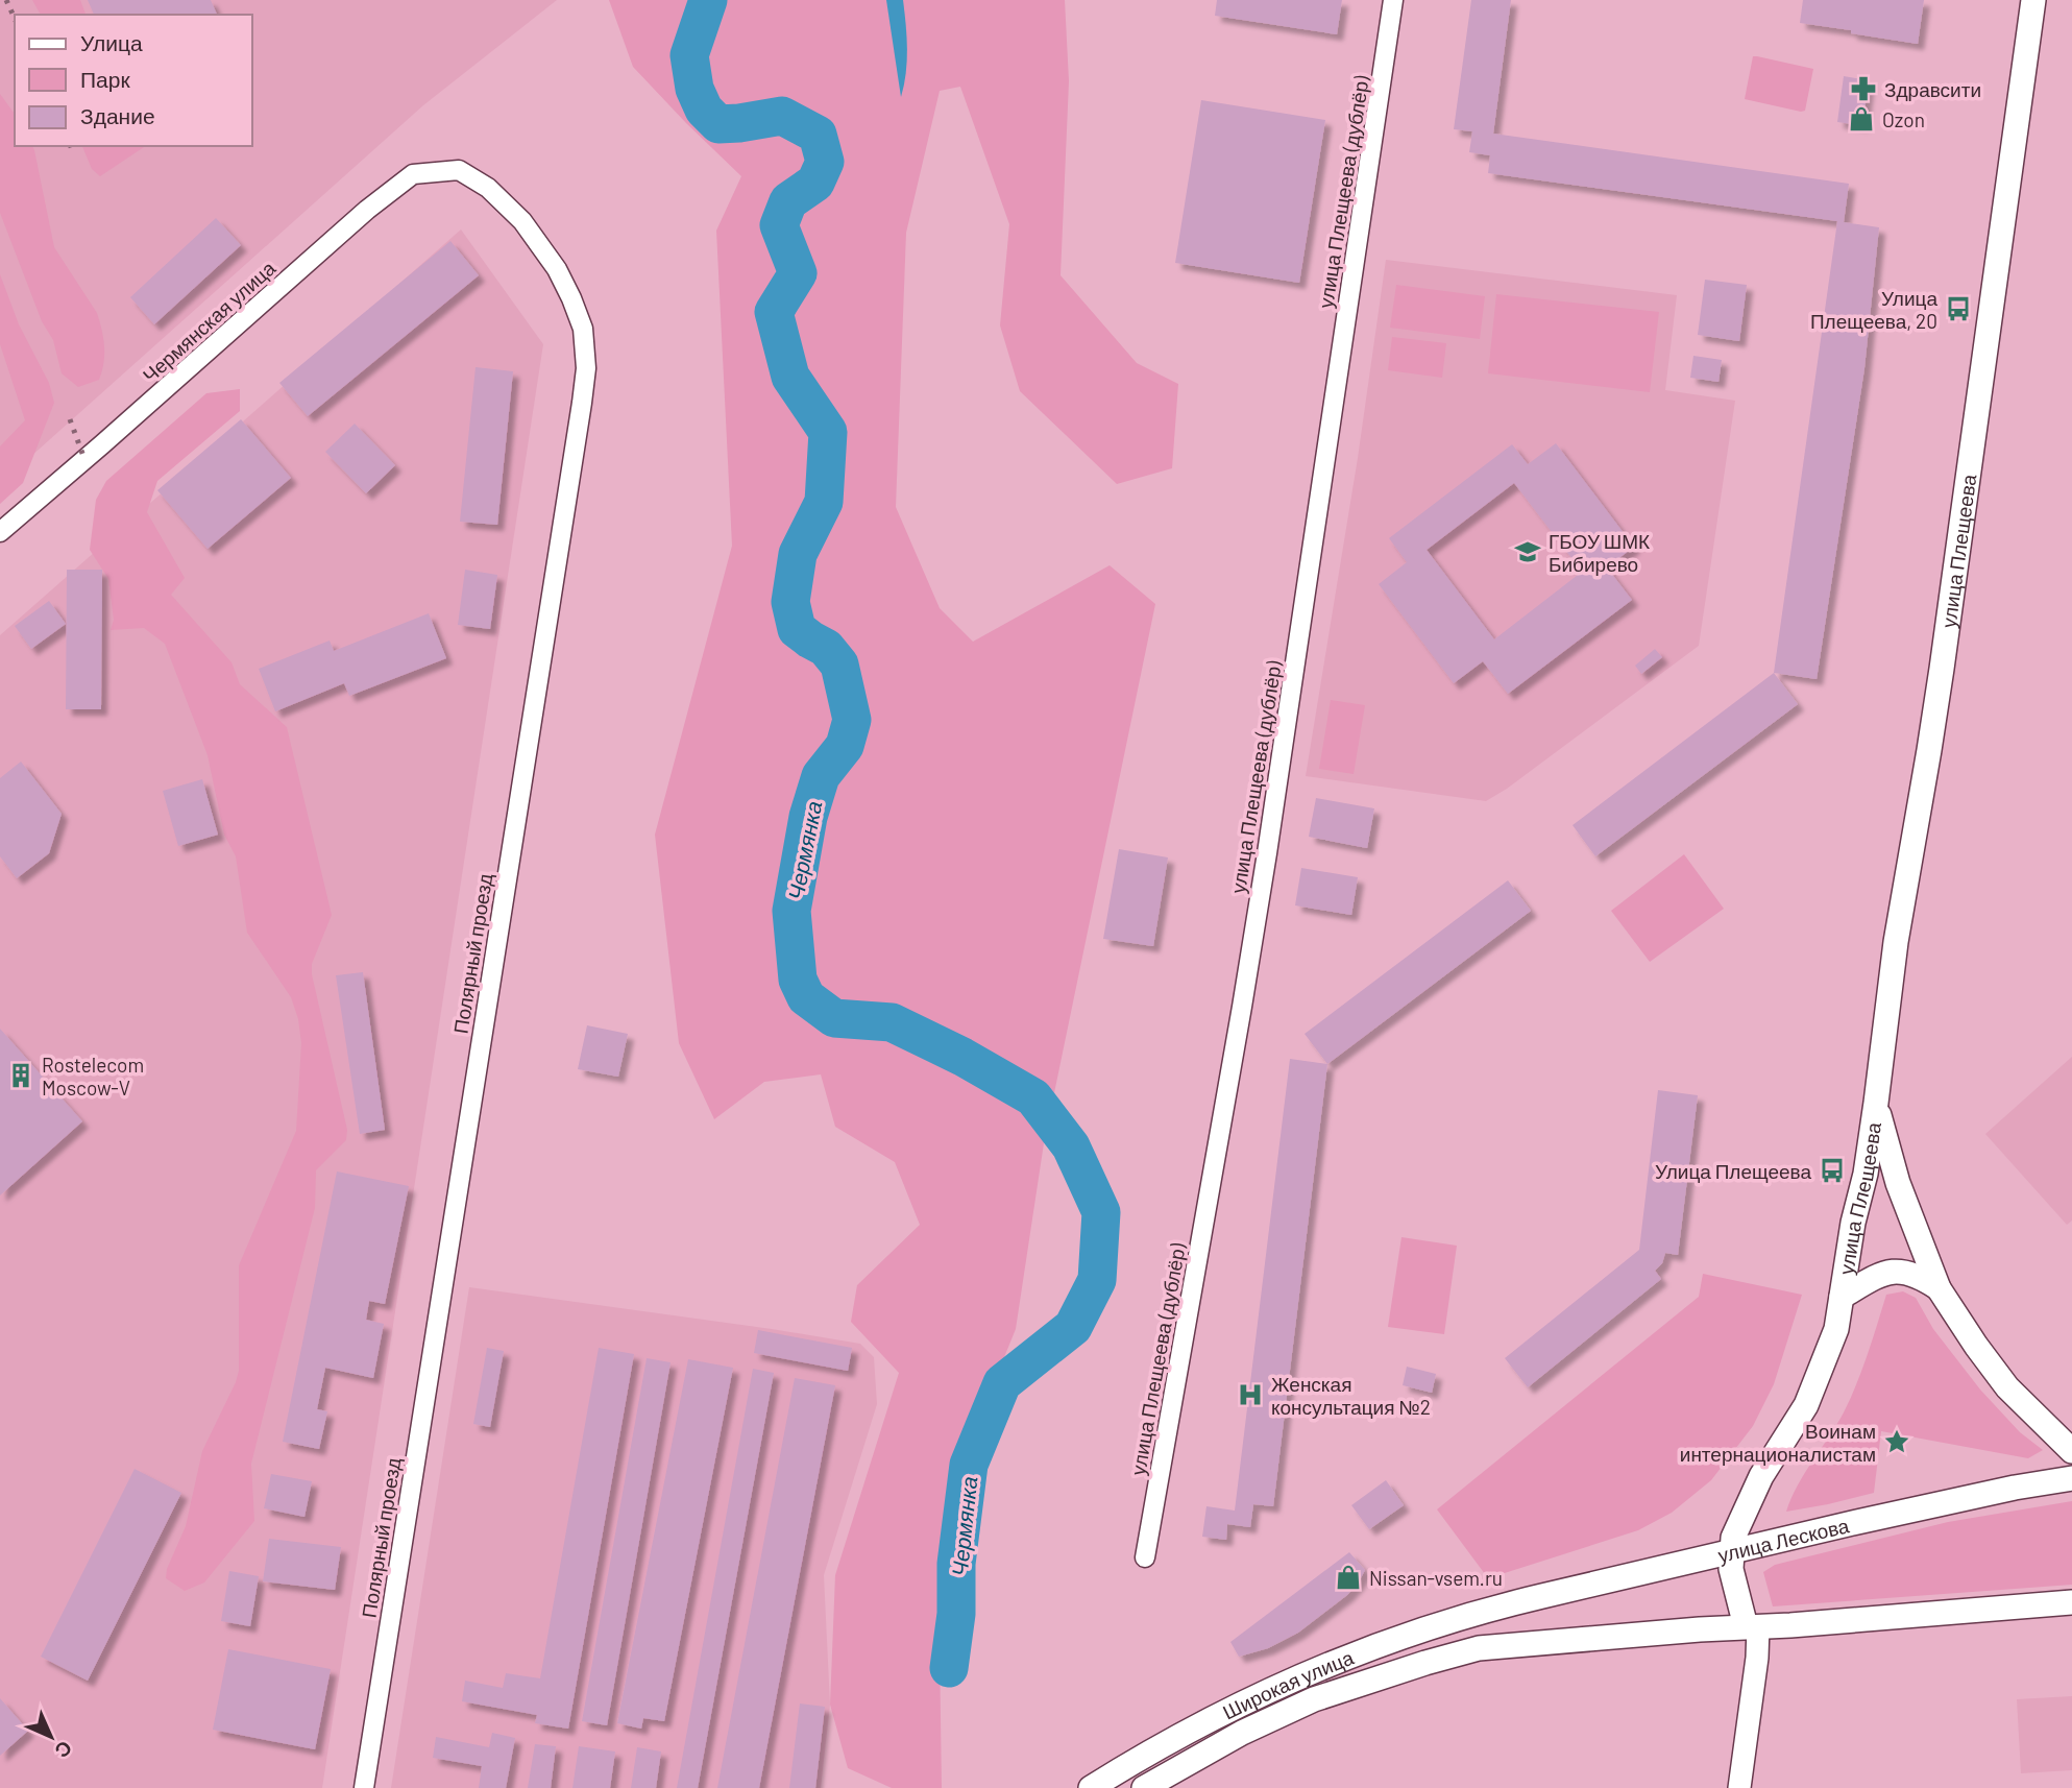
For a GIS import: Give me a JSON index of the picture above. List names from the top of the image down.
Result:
{
  "streets": {
    "main road": ["улица Плещеева", "улица Лескова", "Широкая улица"],
    "street": ["улица Плещеева (дублёр)", "Чермянская улица", "Полярный проезд"]
  },
  "crossings": [
    ["Чермянская улица", "Полярный проезд"],
    ["улица Плещеева", "улица Лескова"],
    ["улица Плещеева", "Широкая улица"],
    ["улица Лескова", "Широкая улица"]
  ],
  "water": ["Чермянка"],
  "places": {
    "pharmacy": ["Здравсити"],
    "shop": ["Ozon", "Nissan-vsem.ru"],
    "bus stop": ["Улица Плещеева, 20", "Улица Плещеева"],
    "school or university": ["ГБОУ ШМК Бибирево"],
    "building": ["Rostelecom Moscow-V"],
    "hospital": ["Женская консультация №2"],
    "place": ["Воинам интернационалистам"]
  },
  "legend": ["Улица", "Парк", "Здание"],
  "north": "bottom right"
}
